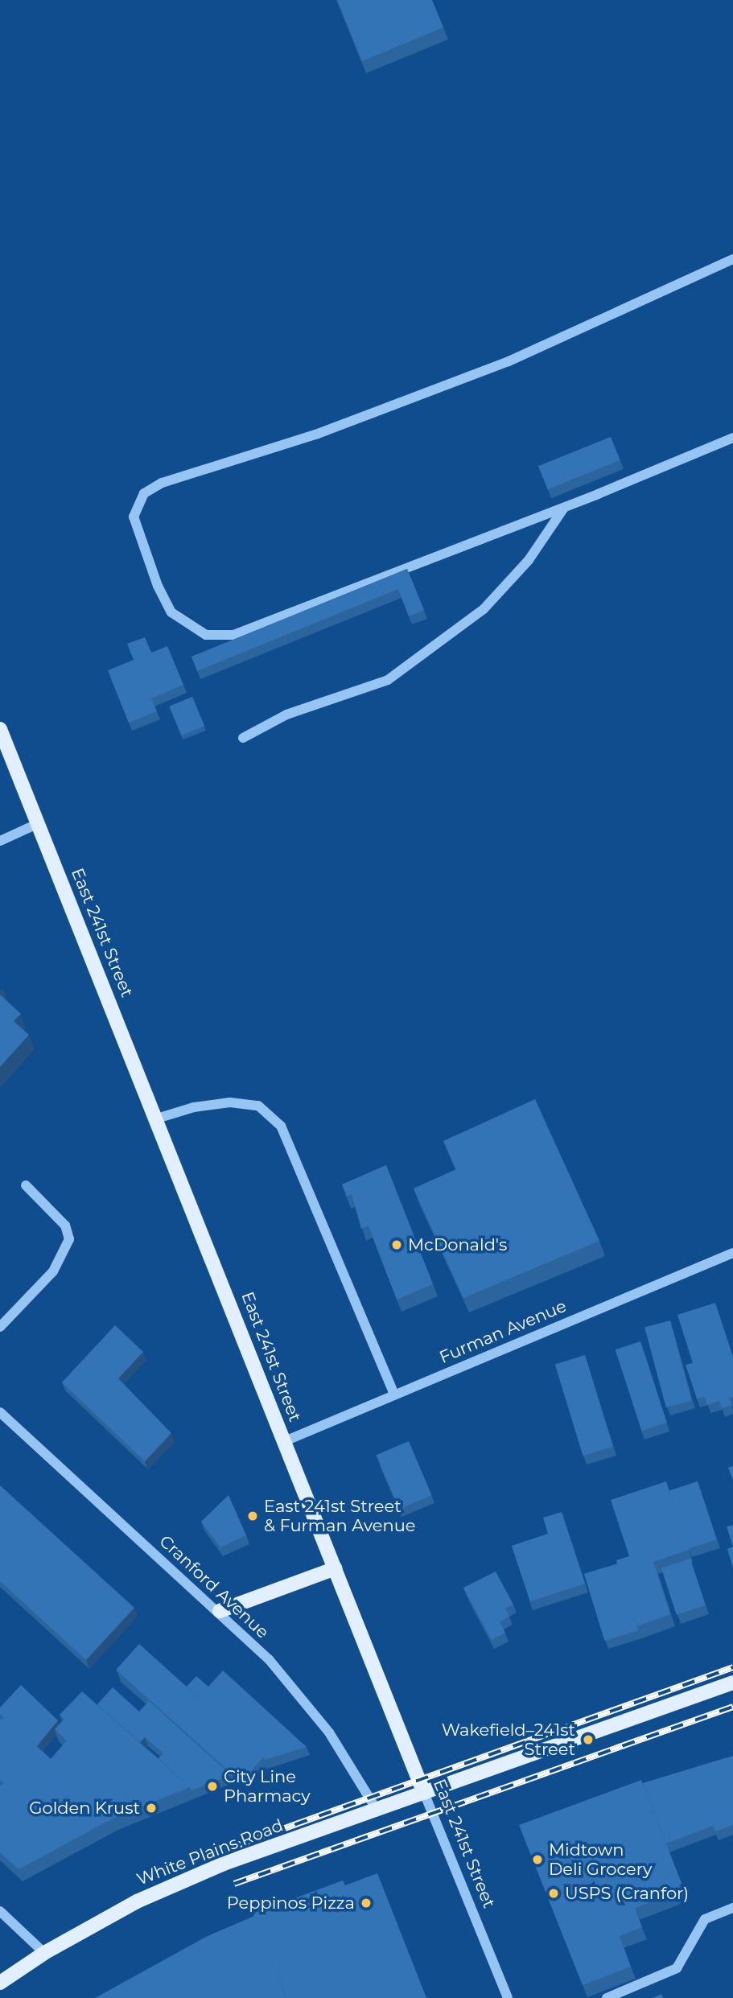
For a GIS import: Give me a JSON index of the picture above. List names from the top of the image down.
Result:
{
  "streets": {
    "main road": ["East 241st Street", "White Plains Road"],
    "street": ["Furman Avenue", "Cranford Avenue"]
  },
  "crossings": [
    ["East 241st Street", "Furman Avenue"],
    ["East 241st Street", "White Plains Road"],
    ["Cranford Avenue", "White Plains Road"]
  ],
  "places": [
    "McDonald's",
    "East 241st Street & Furman Avenue",
    "Wakefield–241st Street",
    "City Line Pharmacy",
    "Golden Krust",
    "Midtown Deli Grocery",
    "USPS (Cranfor)",
    "Peppinos Pizza"
  ]
}
